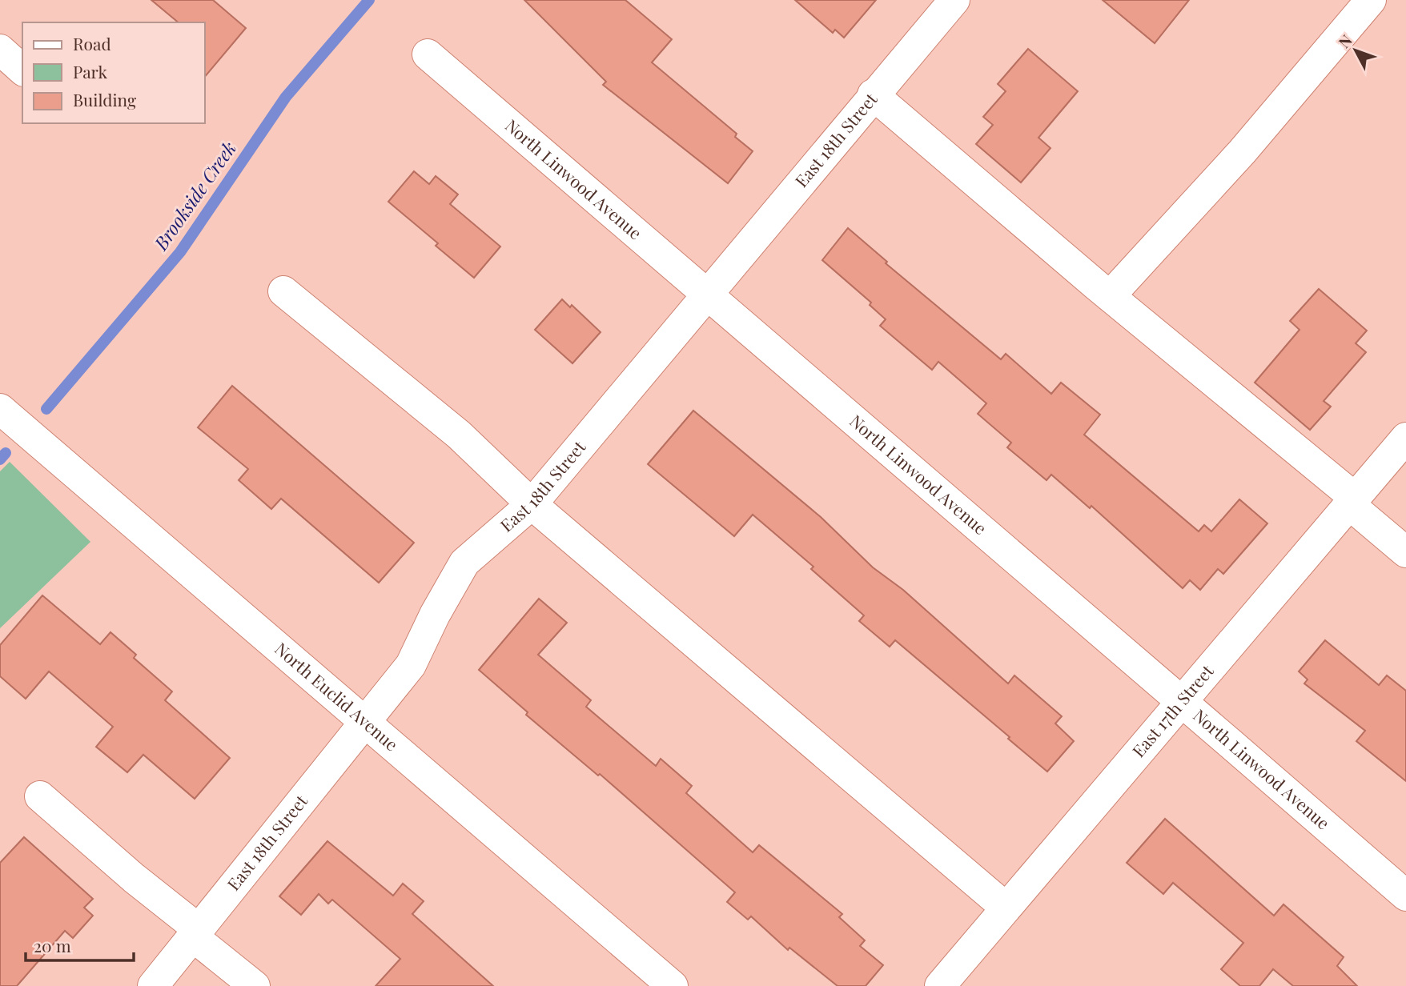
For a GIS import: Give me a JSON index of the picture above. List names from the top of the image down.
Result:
{
  "streets": {
    "street": [
      "East 18th Street",
      "North Linwood Avenue",
      "North Euclid Avenue",
      "East 17th Street"
    ]
  },
  "crossings": [
    ["East 18th Street", "North Linwood Avenue"],
    ["East 18th Street", "North Euclid Avenue"],
    ["North Linwood Avenue", "East 17th Street"]
  ],
  "water": ["Brookside Creek"],
  "legend": ["Road", "Park", "Building"],
  "scale_bar": "20 m",
  "north": "top left"
}
